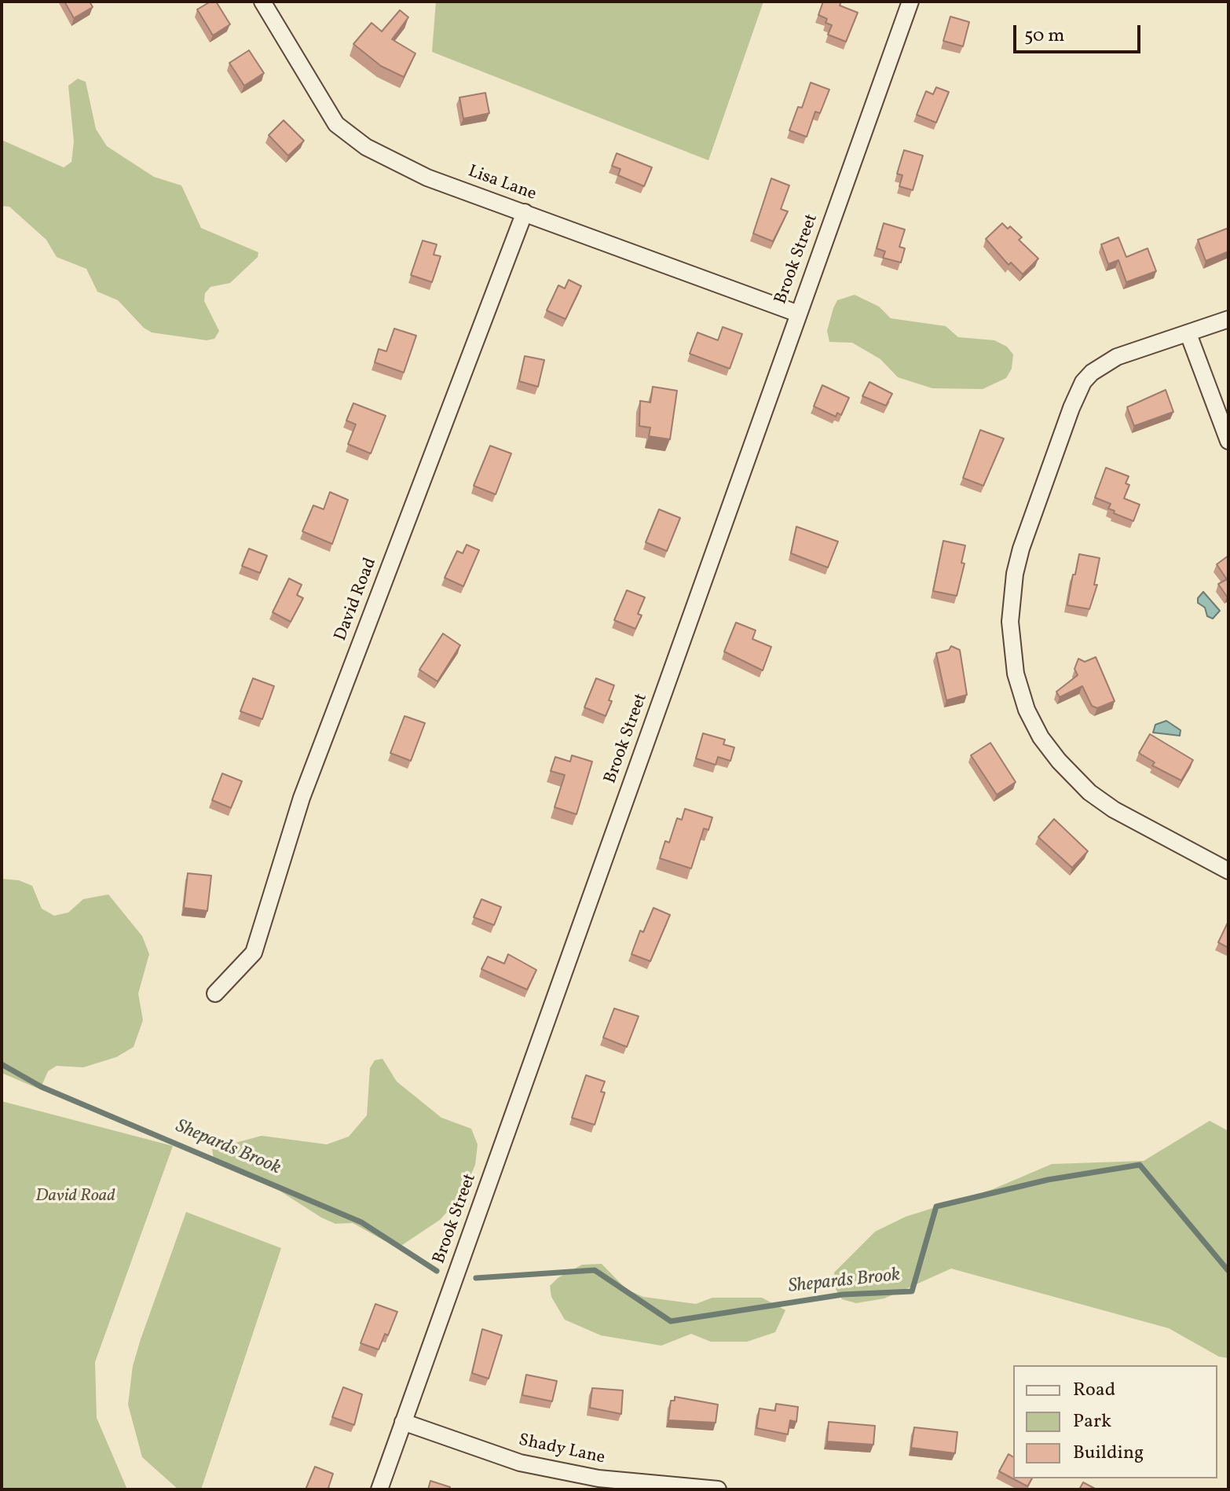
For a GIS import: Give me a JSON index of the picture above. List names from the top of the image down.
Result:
{
  "streets": {
    "street": [
      "Lisa Lane",
      "Brook Street",
      "David Road",
      "Shady Lane"
    ]
  },
  "crossings": [
    ["Lisa Lane", "Brook Street"],
    ["Lisa Lane", "David Road"],
    ["Brook Street", "Shady Lane"]
  ],
  "water": ["Shepards Brook"],
  "parks": ["David Road"],
  "legend": ["Road", "Park", "Building"],
  "scale_bar": "50 m"
}
